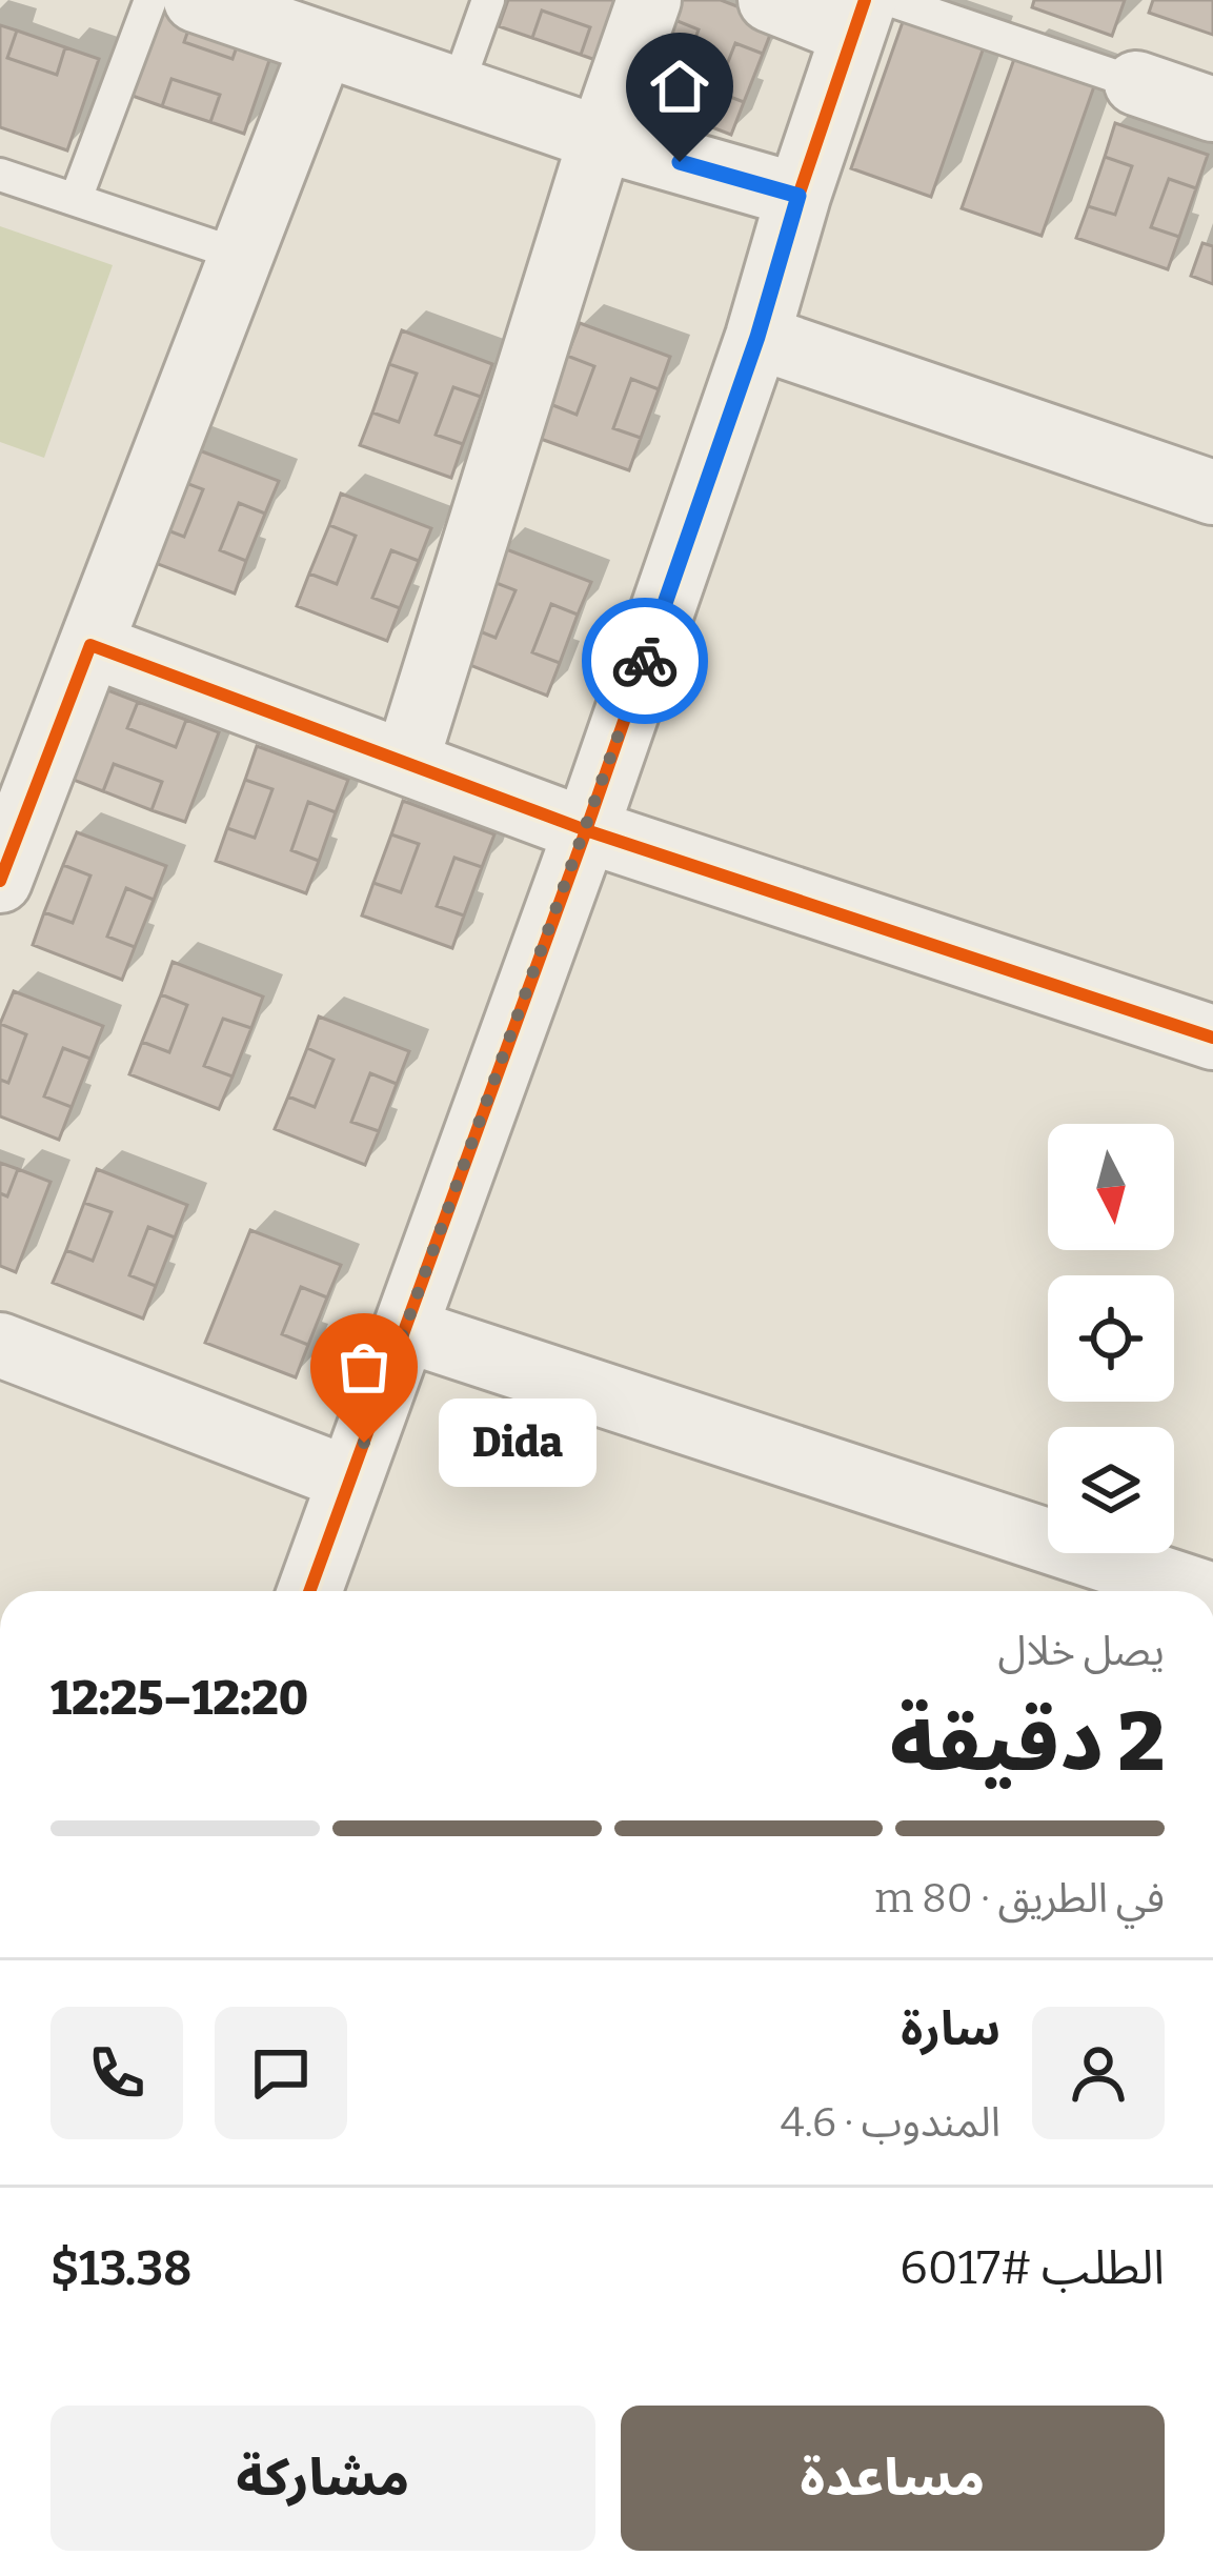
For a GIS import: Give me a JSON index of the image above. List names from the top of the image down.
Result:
{
  "places": ["Dida"],
  "north": "bottom",
  "page": {
    "bubble": "Dida",
    "heading": ["2 دقيقة", "يصل خلال", "12:20–12:25"],
    "panel": [
      "سارة",
      "المندوب · 4.6",
      "الطلب #6017",
      "$13.38"
    ],
    "bar": "في الطريق · 80 m",
    "buttons": ["مساعدة", "مشاركة"]
  }
}
